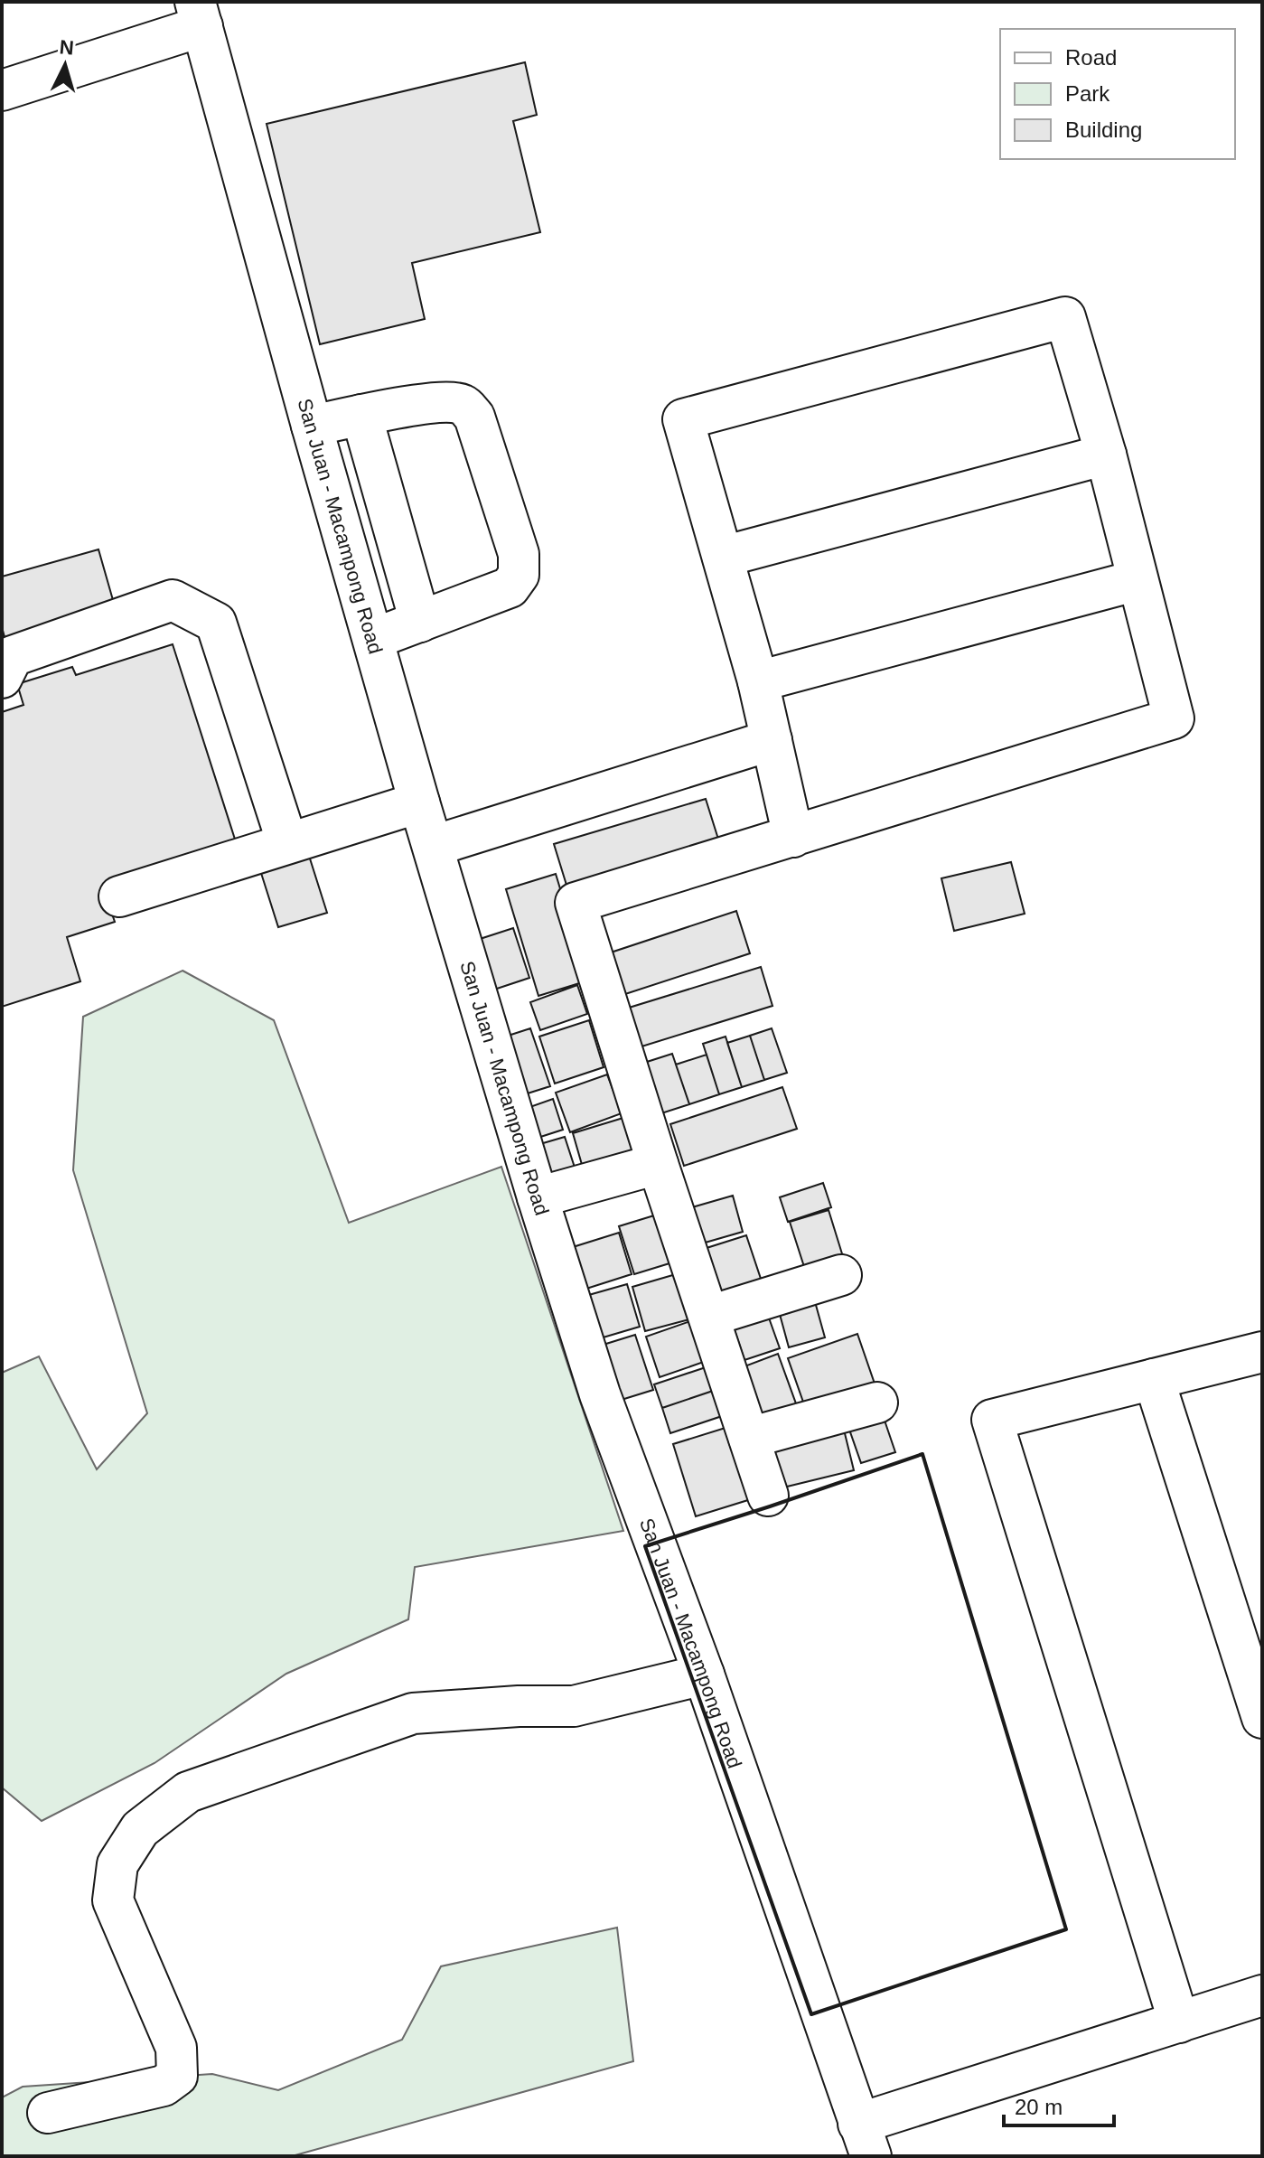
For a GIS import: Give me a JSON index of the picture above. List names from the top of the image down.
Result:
{
  "streets": {
    "street": ["San Juan - Macampong Road"]
  },
  "legend": ["Road", "Park", "Building"],
  "scale_bar": "20 m",
  "north": "top"
}
